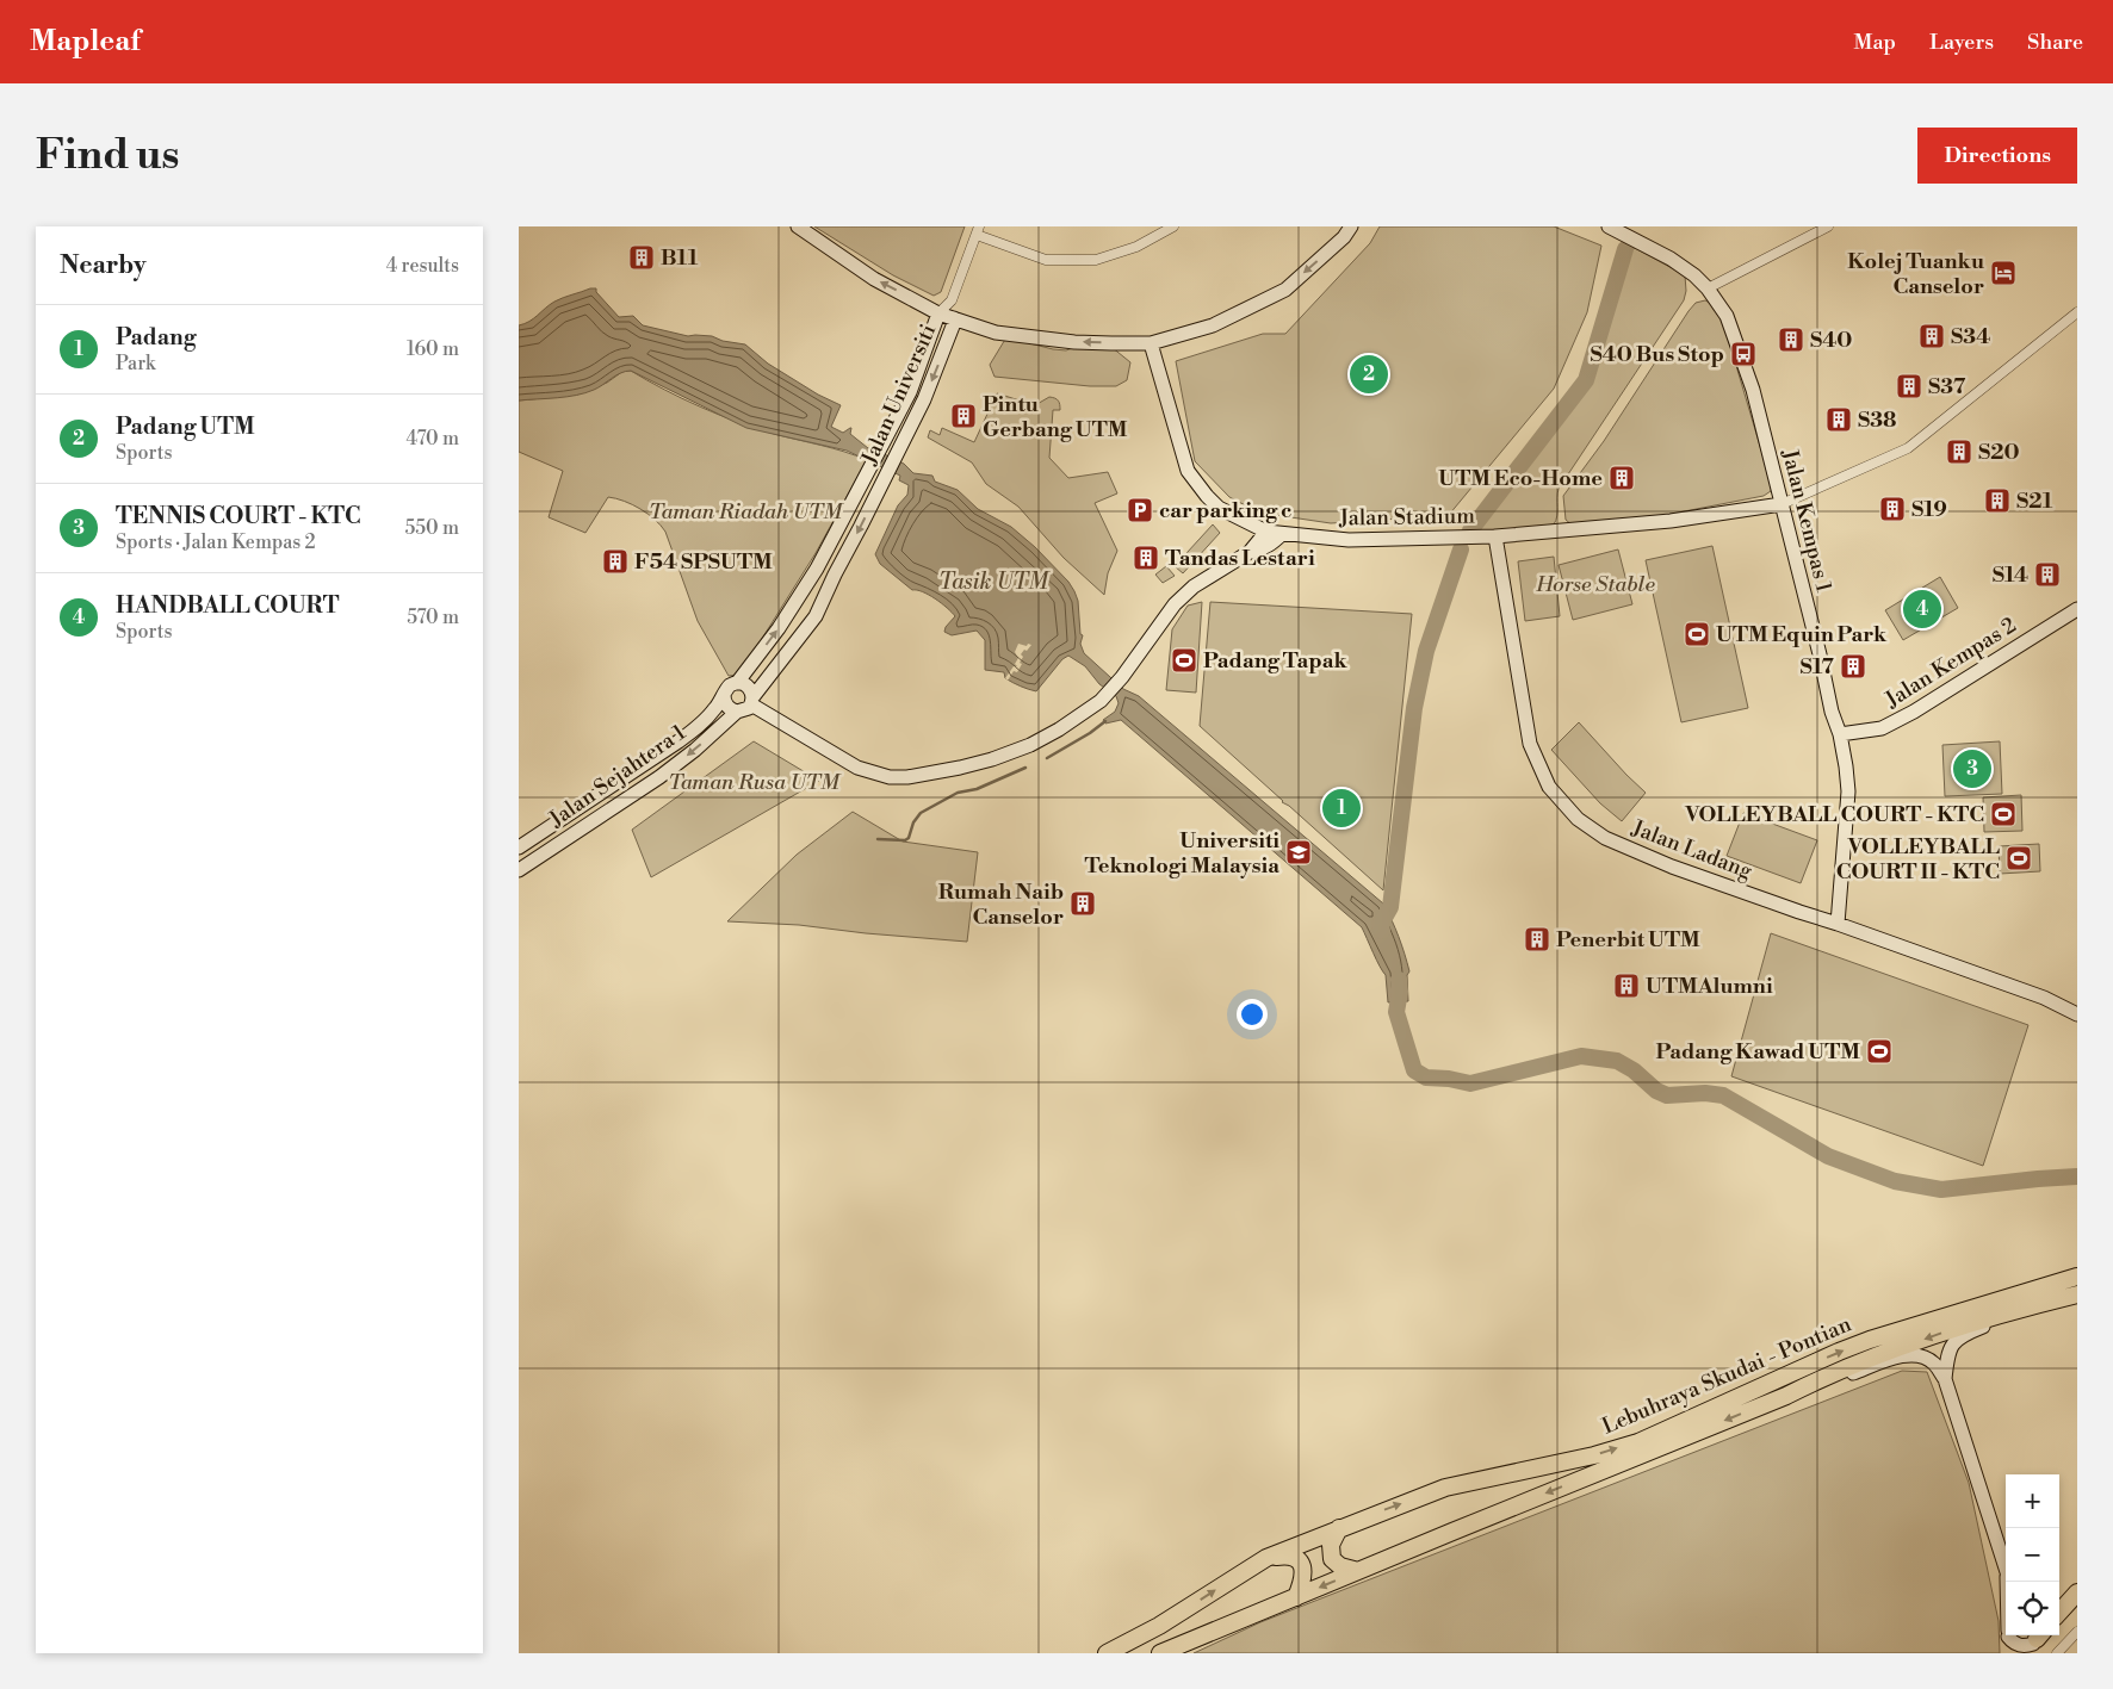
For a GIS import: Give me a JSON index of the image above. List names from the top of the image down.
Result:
{
  "streets": {
    "highway": ["Lebuhraya Skudai - Pontian"],
    "street": [
      "Jalan Universiti",
      "Jalan Stadium",
      "Jalan Kempas 1",
      "Jalan Kempas 2",
      "Jalan Sejahtera 1",
      "Jalan Ladang"
    ]
  },
  "crossings": [
    ["Jalan Universiti", "Jalan Sejahtera 1"],
    ["Jalan Stadium", "Jalan Kempas 1"],
    ["Jalan Stadium", "Jalan Ladang"],
    ["Jalan Kempas 1", "Jalan Kempas 2"],
    ["Jalan Kempas 1", "Jalan Ladang"]
  ],
  "water": ["Tasik UTM"],
  "parks": ["Taman Riadah UTM", "Horse Stable", "Taman Rusa UTM"],
  "places": {
    "building": [
      "B11",
      "S34",
      "S40",
      "S37",
      "Pintu Gerbang UTM",
      "S38",
      "S20",
      "UTM Eco-Home",
      "S21",
      "S19",
      "Tandas Lestari",
      "F54 SPSUTM",
      "S14",
      "S17",
      "Rumah Naib Canselor",
      "Penerbit UTM",
      "UTMAlumni"
    ],
    "hotel": ["Kolej Tuanku Canselor"],
    "bus stop": ["S40 Bus Stop"],
    "parking": ["car parking c"],
    "sports": [
      "UTM Equin Park",
      "Padang Tapak",
      "VOLLEYBALL COURT - KTC",
      "VOLLEYBALL COURT II - KTC",
      "Padang Kawad UTM"
    ],
    "school or university": ["Universiti Teknologi Malaysia"]
  },
  "page": {
    "header": "Mapleaf",
    "nav": ["Map", "Layers", "Share"],
    "buttons": "Directions",
    "title": "Find us",
    "heading": ["Nearby", "4 results"],
    "list": [
      {
        "mark": "1",
        "name": "Padang",
        "note": "Park",
        "value": "160 m"
      },
      {
        "mark": "2",
        "name": "Padang UTM",
        "note": "Sports",
        "value": "470 m"
      },
      {
        "mark": "3",
        "name": "TENNIS COURT - KTC",
        "note": "Sports · Jalan Kempas 2",
        "value": "550 m"
      },
      {
        "mark": "4",
        "name": "HANDBALL COURT",
        "note": "Sports",
        "value": "570 m"
      }
    ],
    "pins": [
      "2",
      "4",
      "3",
      "1"
    ],
    "map_buttons": ["+", "−"]
  }
}
